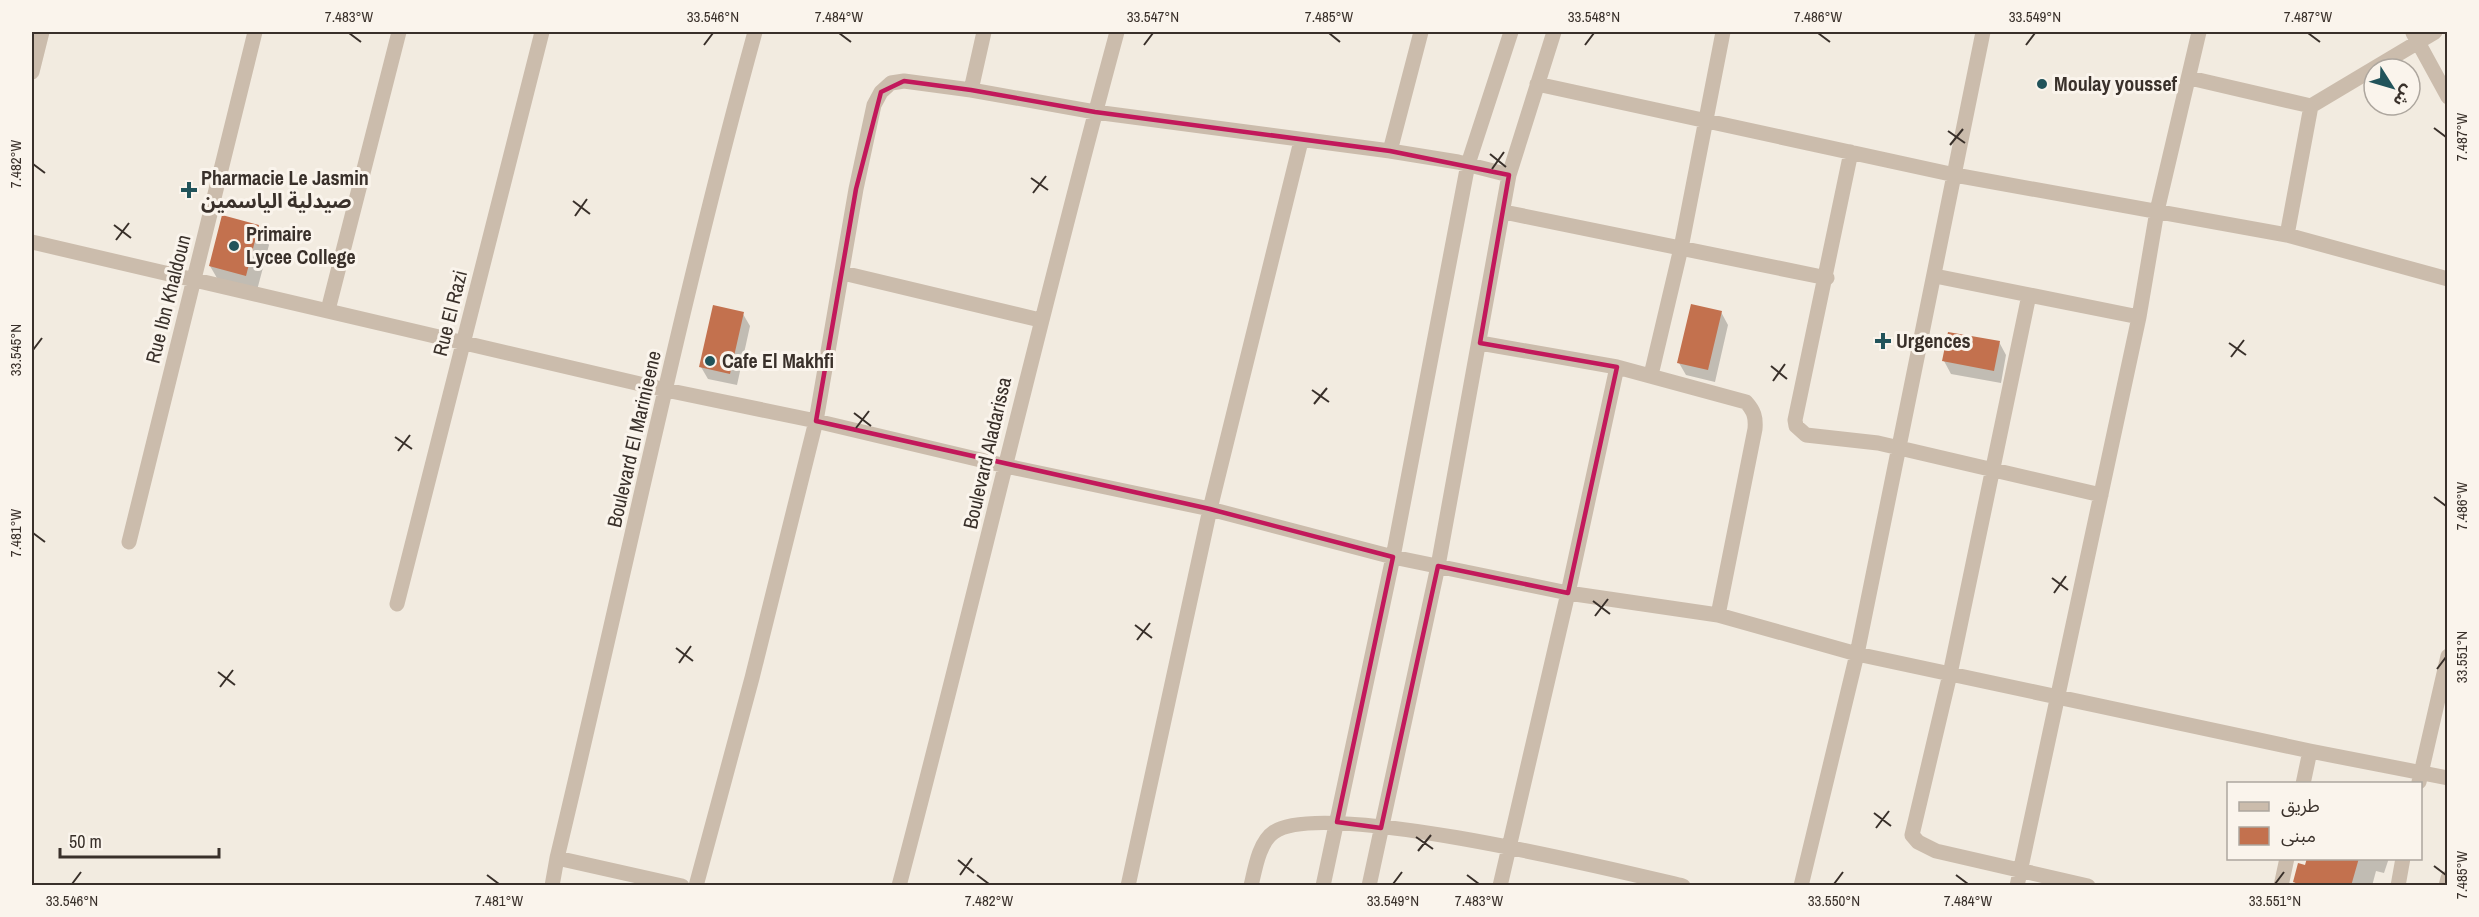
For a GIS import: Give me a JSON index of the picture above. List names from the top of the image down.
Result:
{
  "streets": {
    "street": [
      "Rue Ibn Khaldoun",
      "Rue El Razi",
      "Boulevard El Marinieene",
      "Boulevard Aladarissa"
    ]
  },
  "places": {
    "other": ["Moulay youssef", "Primaire Lycee College", "Cafe El Makhfi"],
    "health": ["Pharmacie Le Jasmin صيدلية الياسمين", "Urgences"]
  },
  "legend": ["طريق", "مبنى"],
  "scale_bar": "50 m",
  "north": "bottom right",
  "coordinates": [
    "7.483°W",
    "33.546°N",
    "7.484°W",
    "33.547°N",
    "7.485°W",
    "33.548°N",
    "7.486°W",
    "33.549°N",
    "7.487°W",
    "7.482°W",
    "33.545°N",
    "7.481°W",
    "33.551°N",
    "33.550°N"
  ]
}
